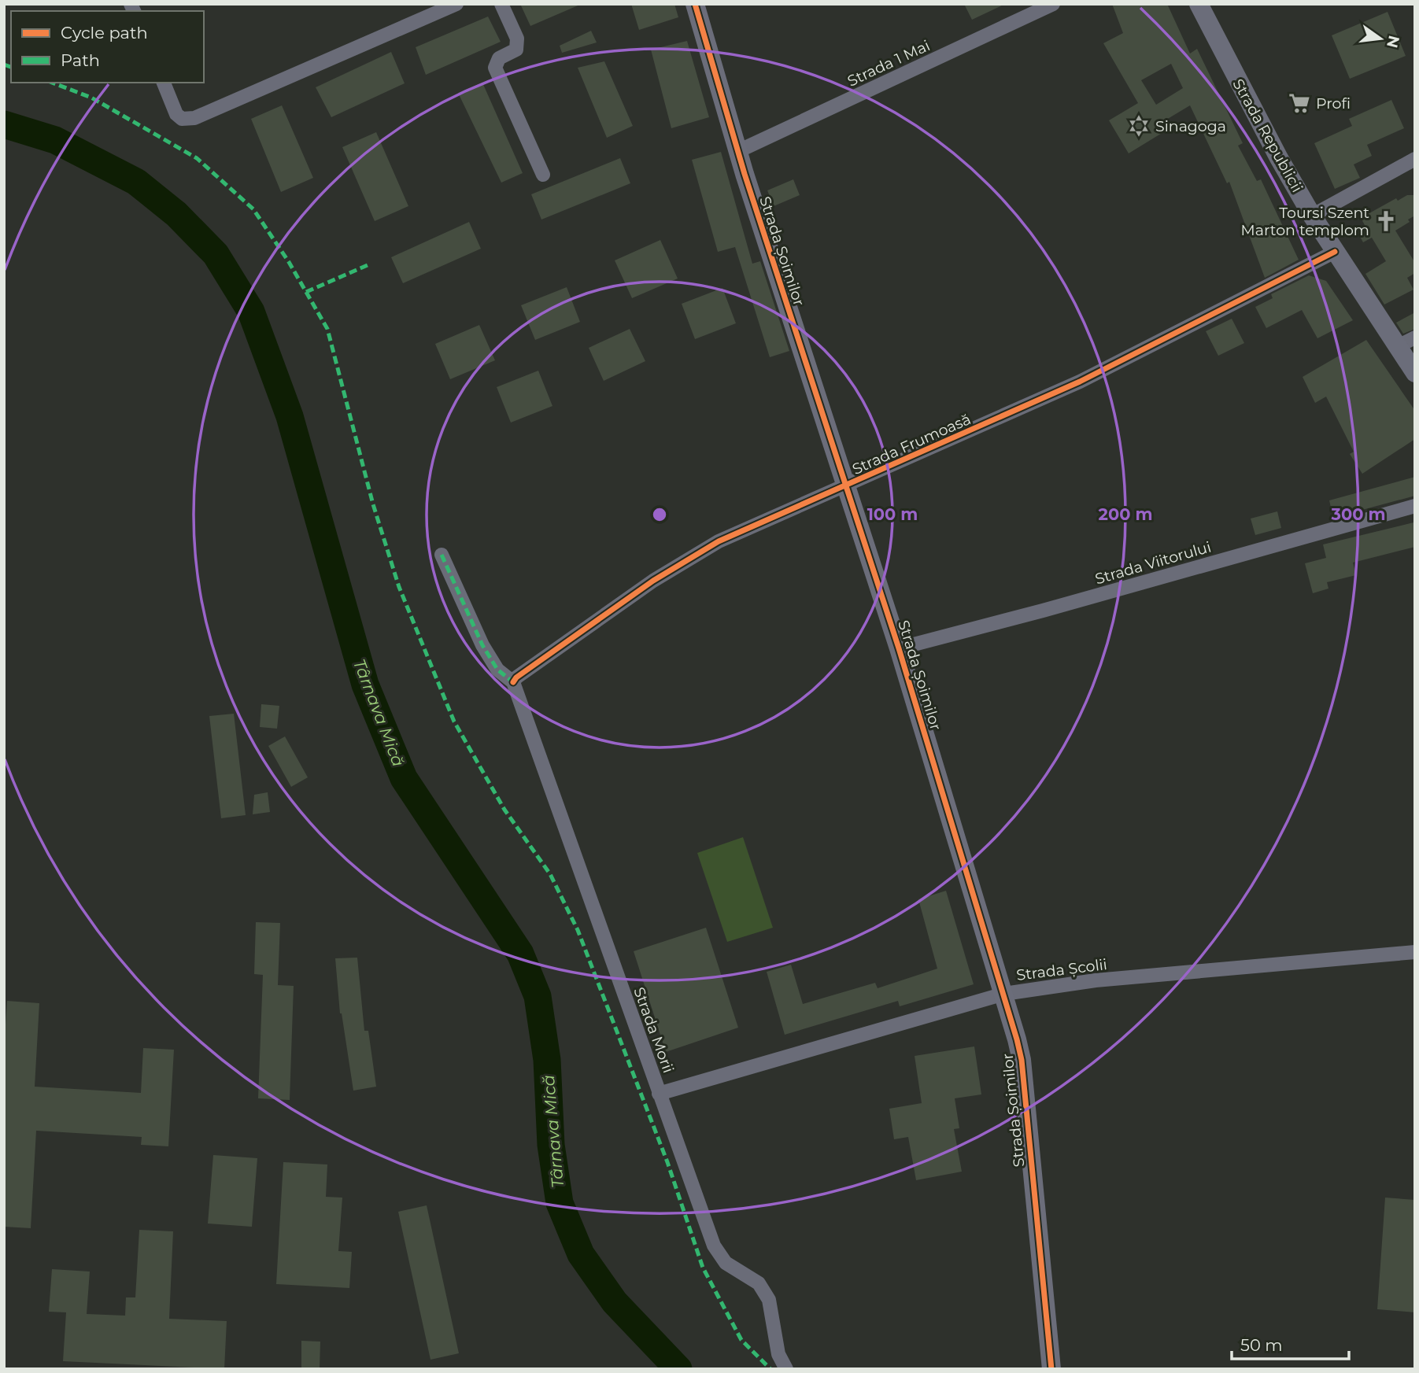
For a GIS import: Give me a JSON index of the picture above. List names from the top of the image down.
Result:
{
  "streets": {
    "street": [
      "Strada 1 Mai",
      "Strada Republicii",
      "Strada Șoimilor",
      "Strada Frumoasă",
      "Strada Viitorului",
      "Strada Școlii",
      "Strada Morii"
    ]
  },
  "crossings": [
    ["Strada 1 Mai", "Strada Șoimilor"],
    ["Strada Republicii", "Strada Frumoasă"],
    ["Strada Șoimilor", "Strada Frumoasă"],
    ["Strada Șoimilor", "Strada Viitorului"],
    ["Strada Șoimilor", "Strada Școlii"],
    ["Strada Frumoasă", "Strada Morii"],
    ["Strada Școlii", "Strada Morii"]
  ],
  "water": ["Târnava Mică"],
  "places": {
    "supermarket": ["Profi"],
    "synagogue": ["Sinagoga"],
    "church": ["Toursi Szent Marton templom"]
  },
  "legend": ["Cycle path", "Path"],
  "scale_bar": "50 m",
  "north": "right",
  "rings": ["100 m", "200 m", "300 m"]
}
